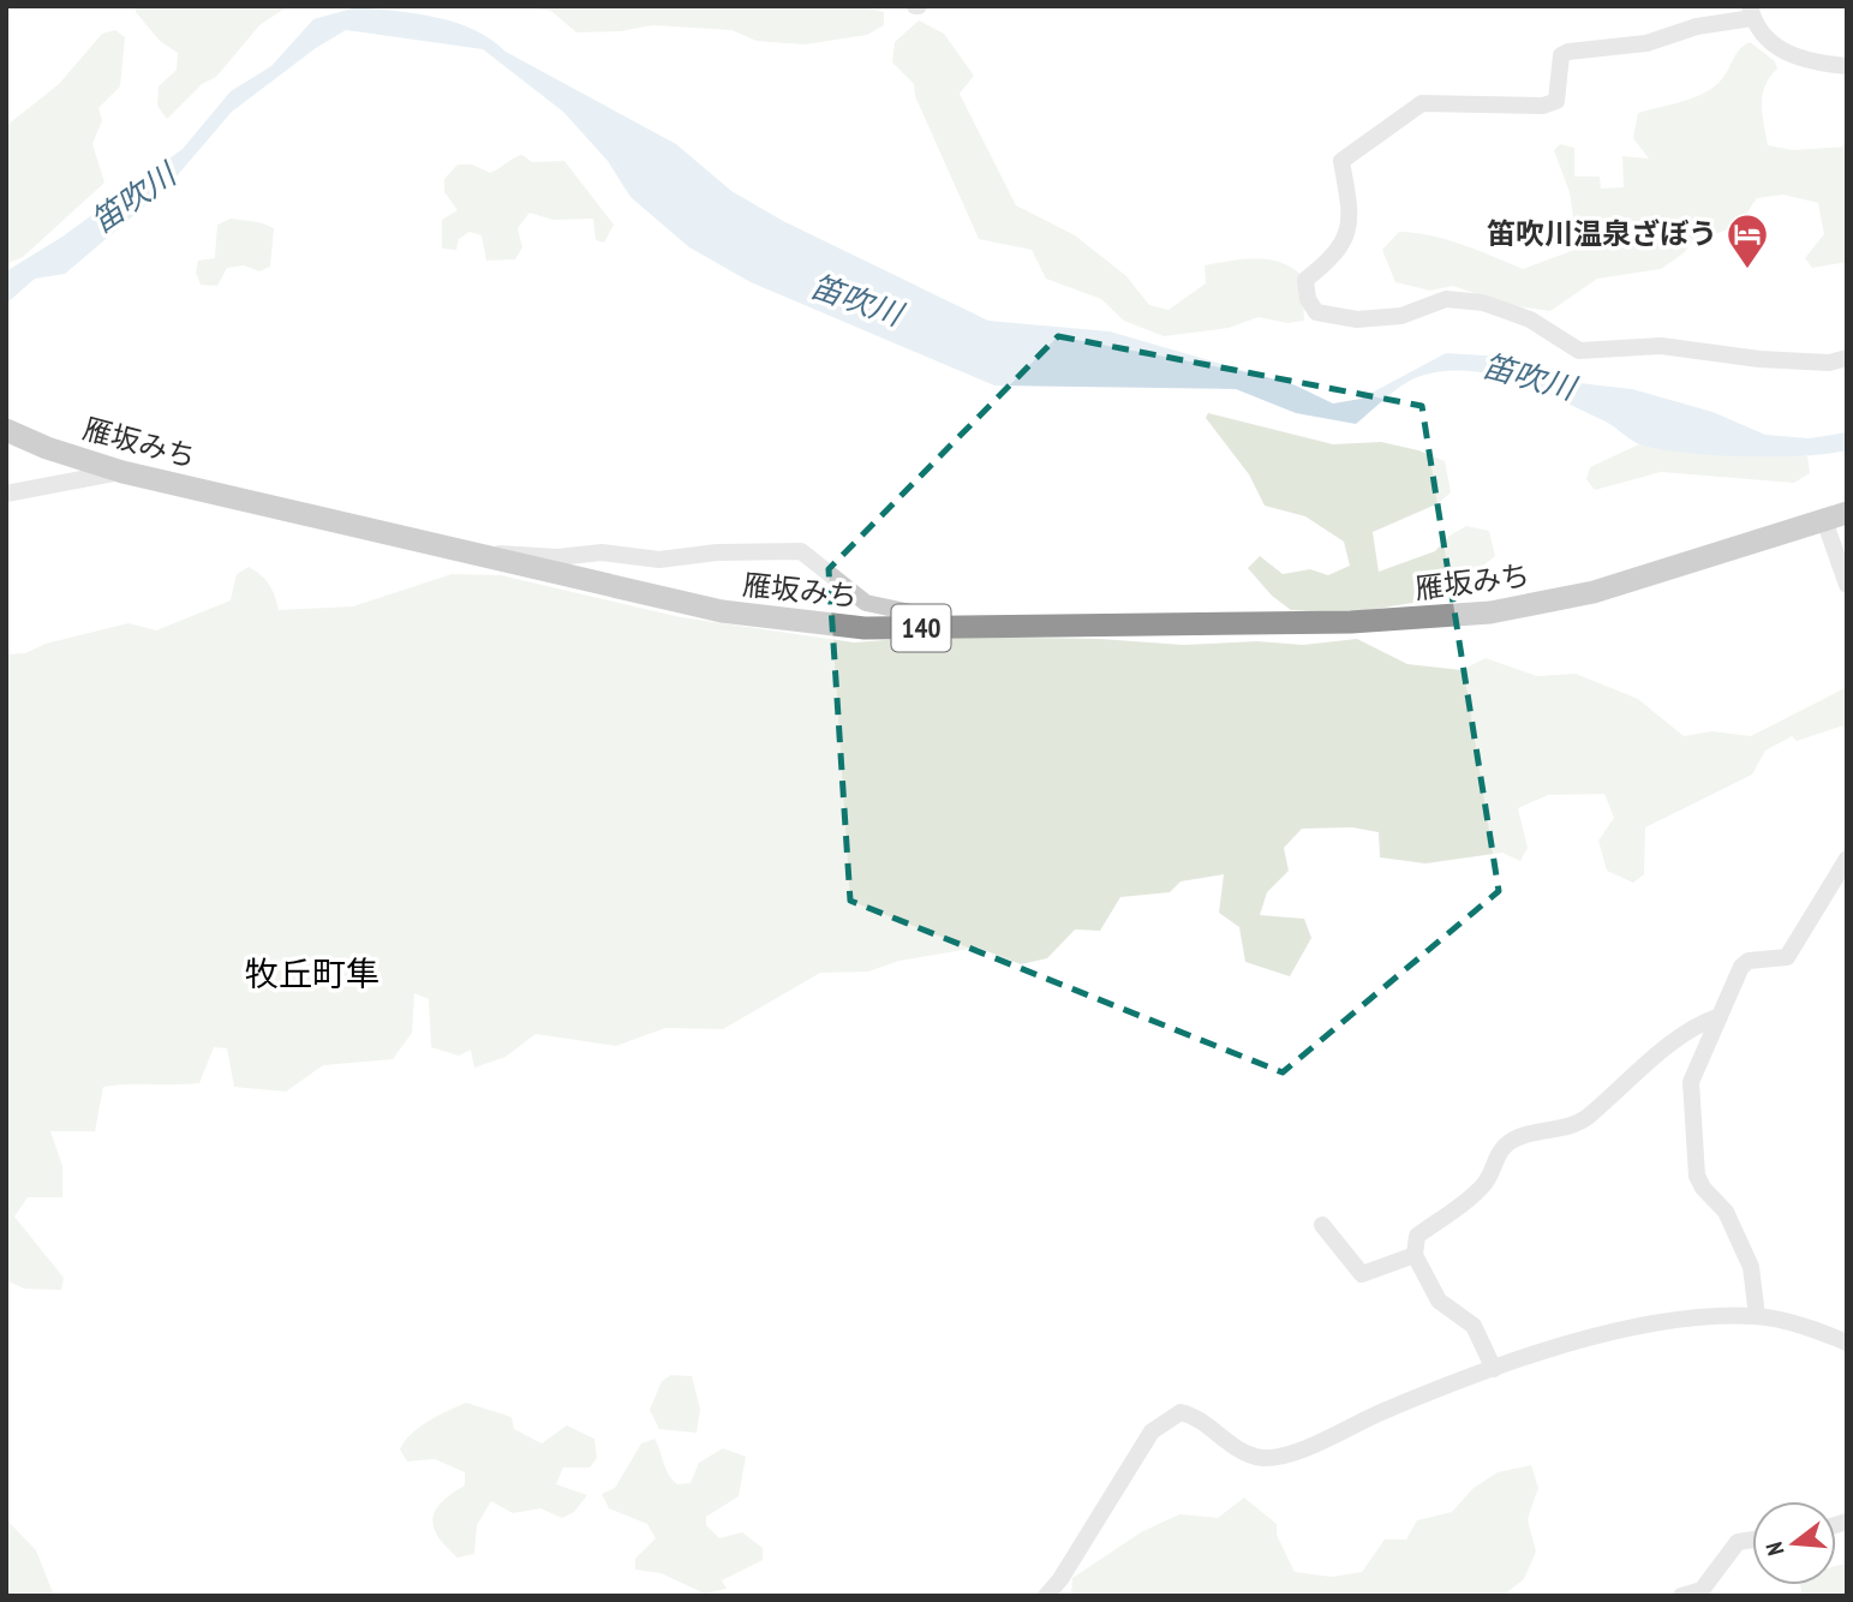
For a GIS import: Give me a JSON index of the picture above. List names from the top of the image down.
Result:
{
  "streets": {
    "highway": ["雁坂みち", "140"]
  },
  "districts": ["牧丘町隼"],
  "water": ["笛吹川"],
  "places": {
    "hotel": ["笛吹川温泉ざぼう"]
  },
  "north": "left"
}
